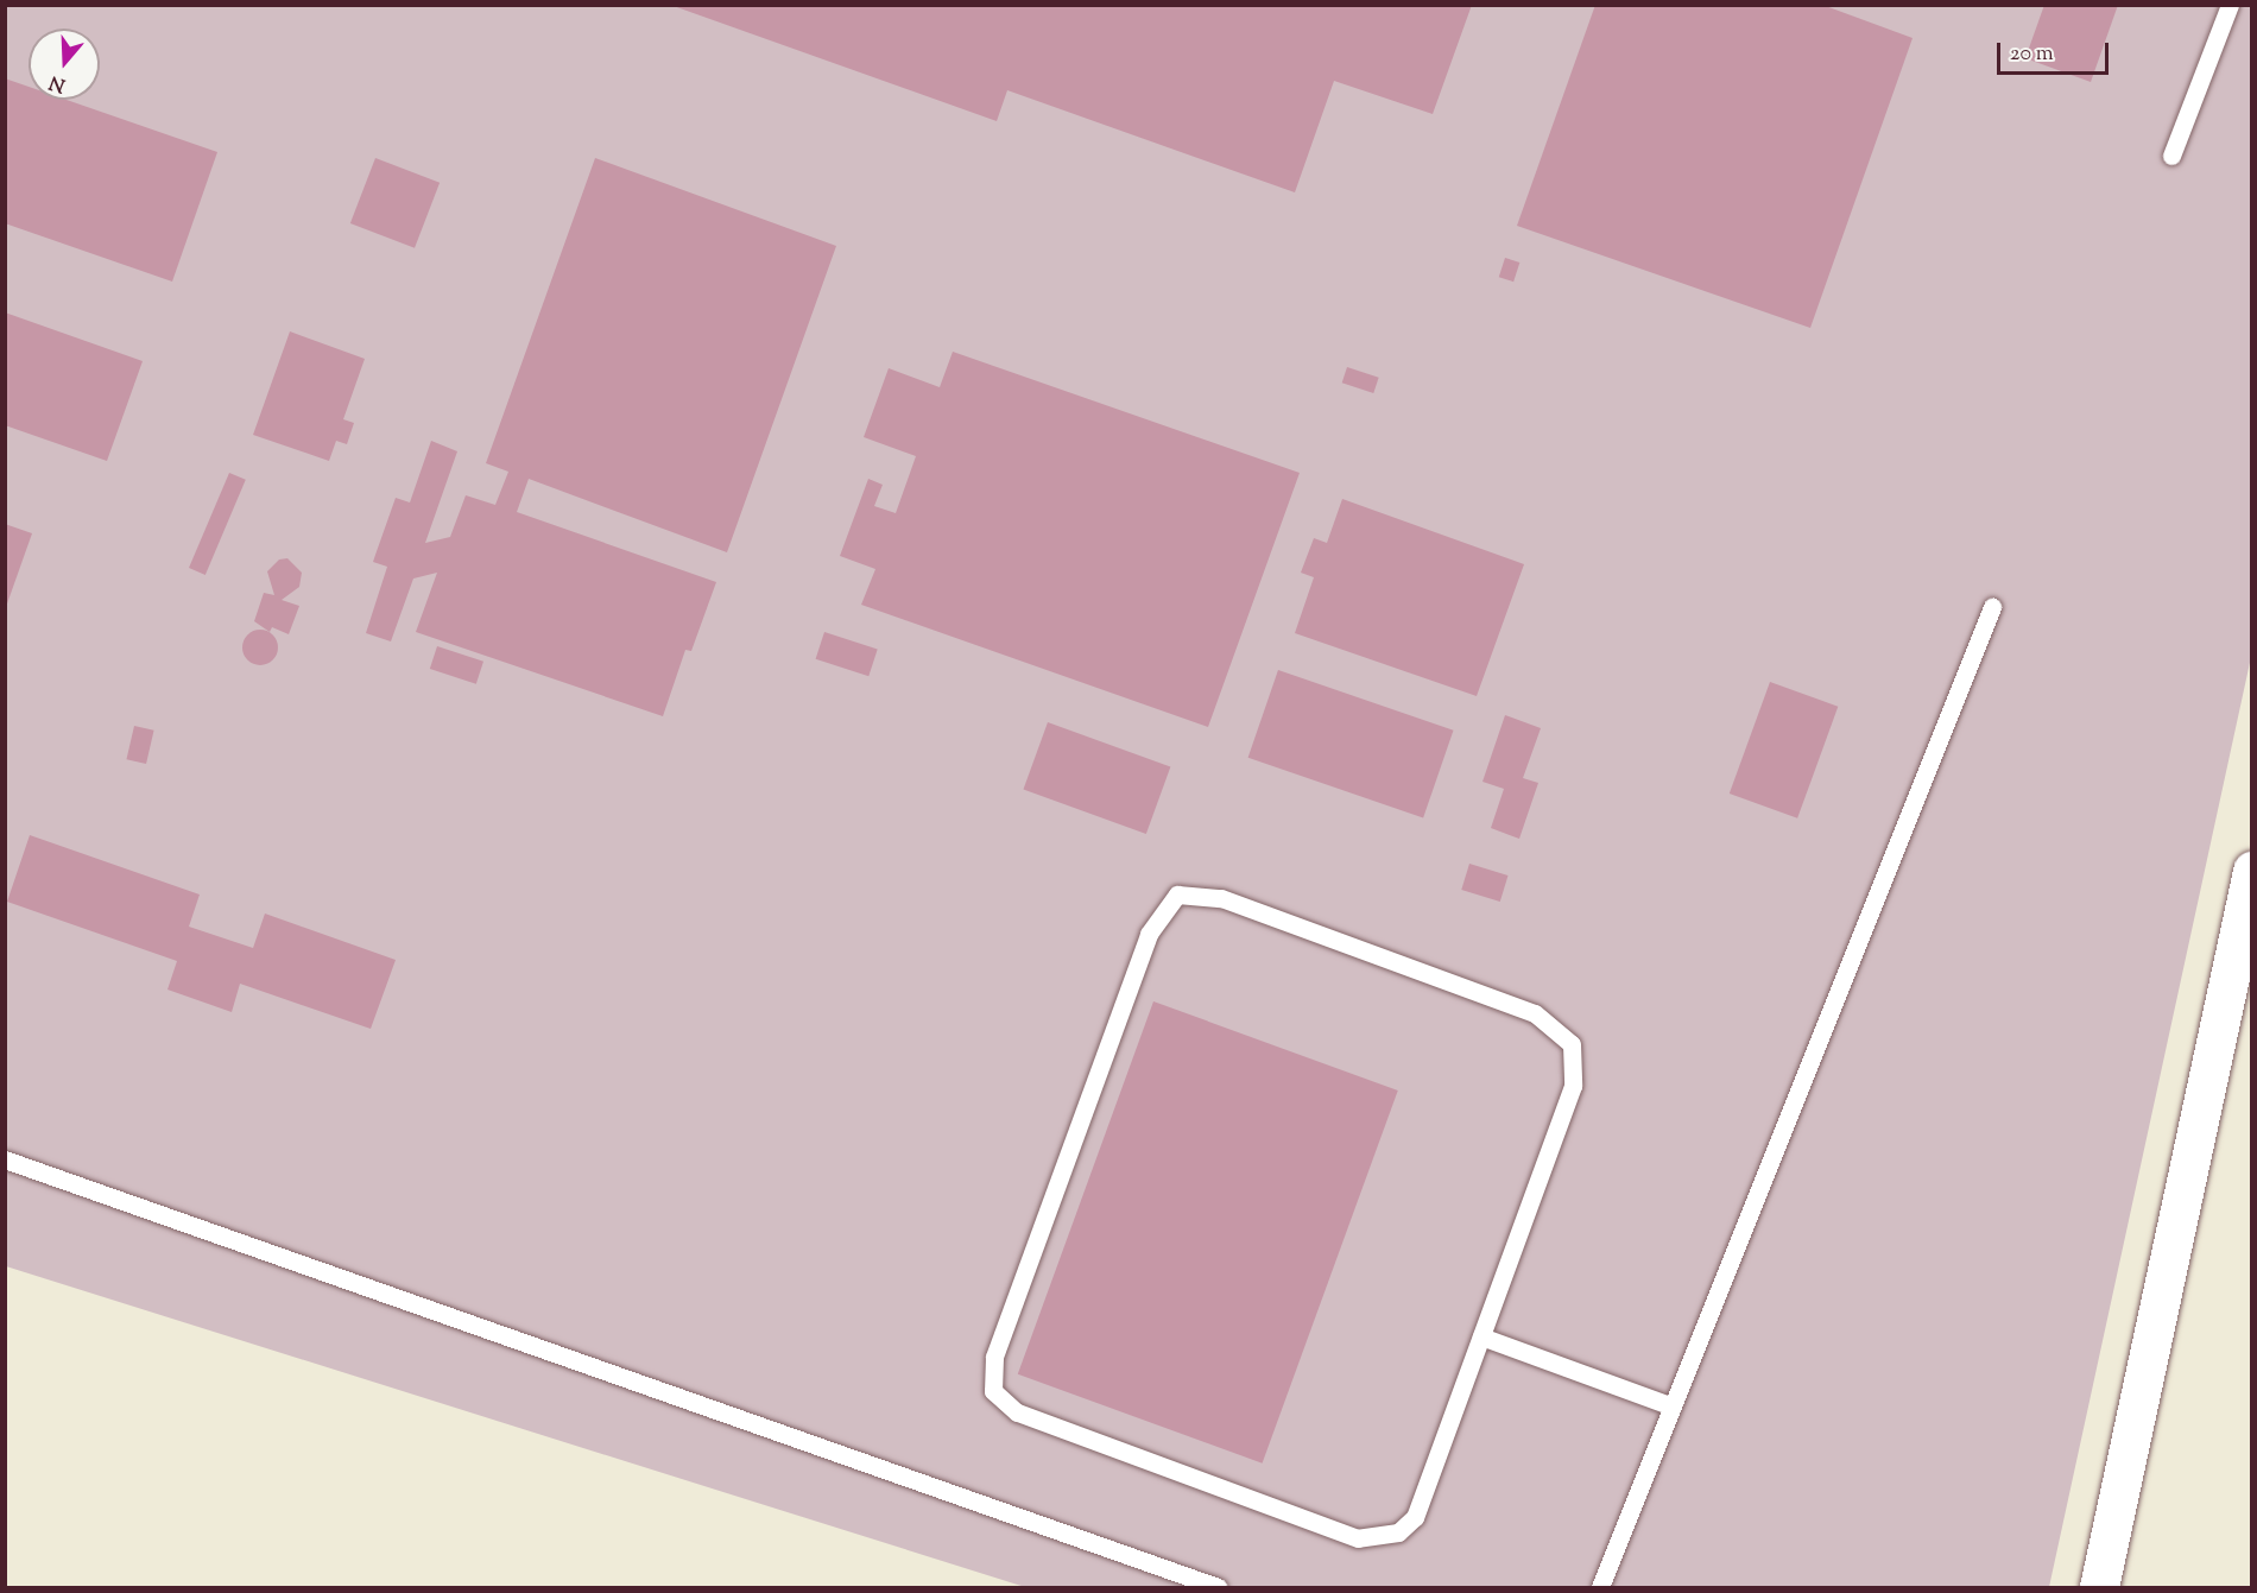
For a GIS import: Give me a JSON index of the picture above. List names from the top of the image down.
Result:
{
  "scale_bar": "20 m",
  "north": "bottom"
}
